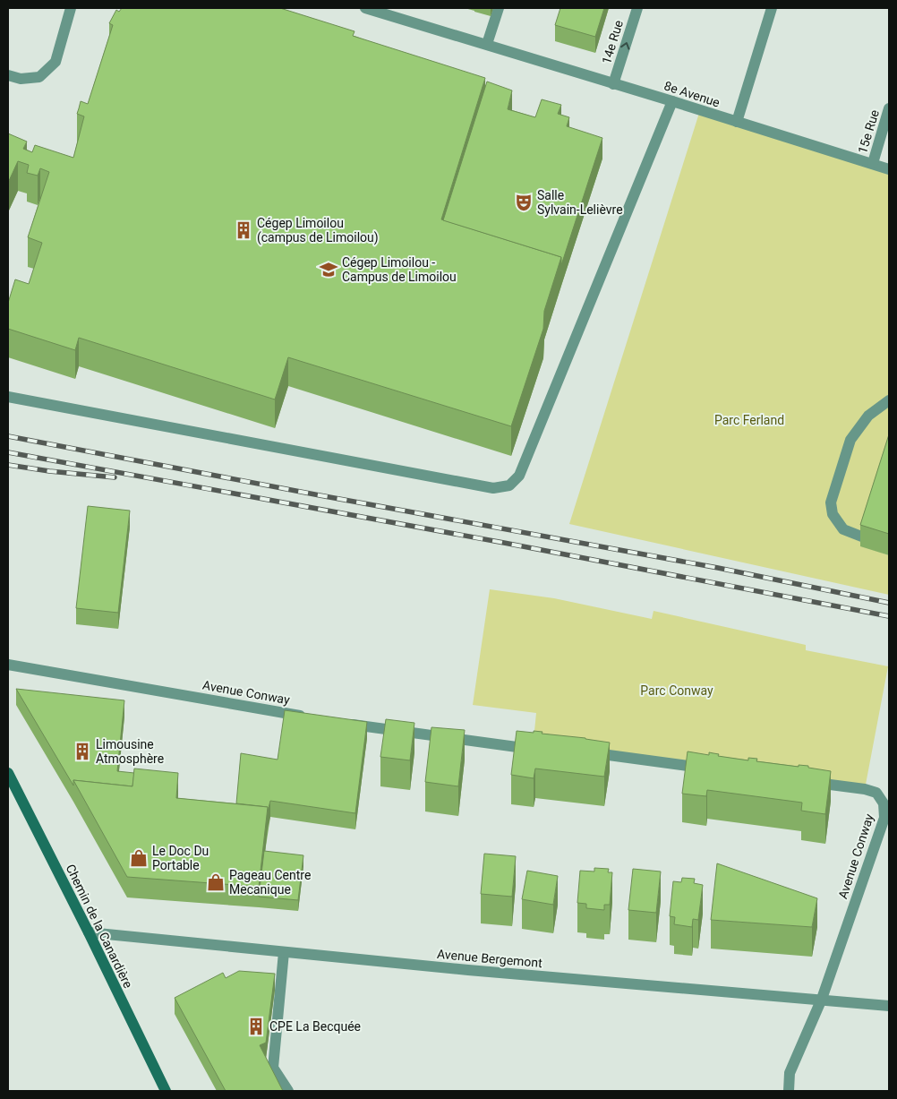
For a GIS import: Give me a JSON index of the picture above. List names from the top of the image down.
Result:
{
  "streets": {
    "main road": ["Chemin de la Canardière"],
    "street": [
      "14e Rue",
      "8e Avenue",
      "15e Rue",
      "Avenue Conway",
      "Avenue Bergemont"
    ]
  },
  "crossings": [
    ["14e Rue", "8e Avenue"],
    ["8e Avenue", "15e Rue"],
    ["Avenue Conway", "Avenue Bergemont"],
    ["Chemin de la Canardière", "Avenue Bergemont"]
  ],
  "one_way": ["14e Rue"],
  "parks": ["Parc Ferland", "Parc Conway"],
  "places": {
    "theatre": ["Salle Sylvain-Lelièvre"],
    "building": ["Cégep Limoilou (campus de Limoilou)", "Limousine Atmosphère", "CPE La Becquée"],
    "school or university": ["Cégep Limoilou - Campus de Limoilou"],
    "shop": ["Le Doc Du Portable", "Pageau Centre Mecanique"]
  }
}
